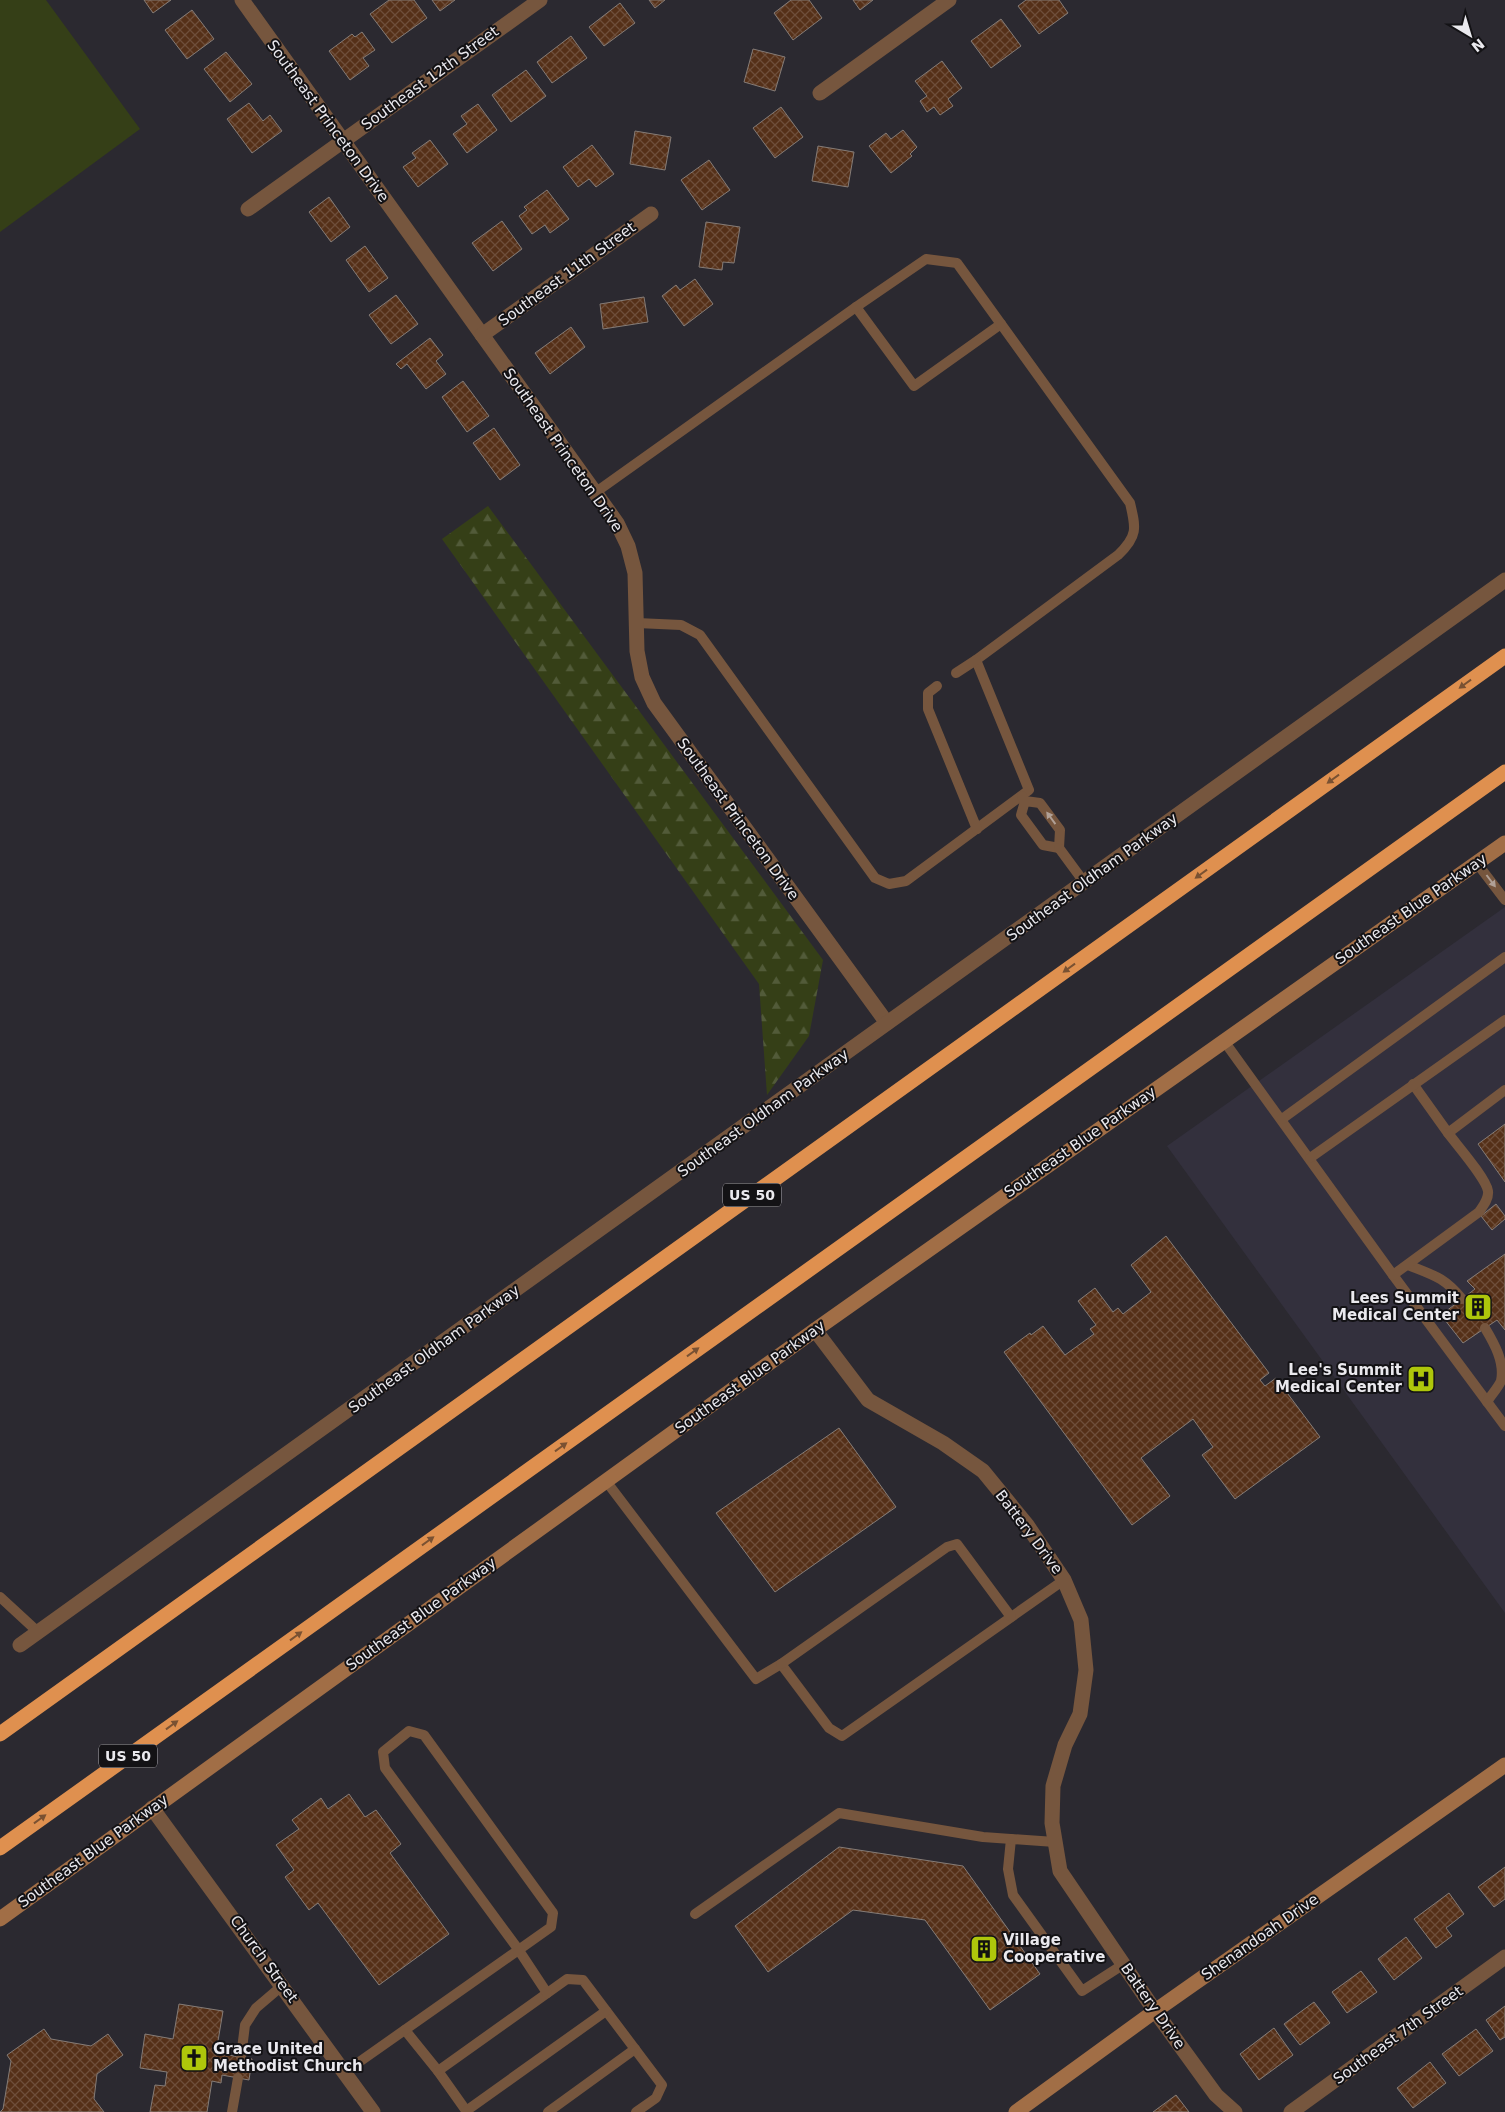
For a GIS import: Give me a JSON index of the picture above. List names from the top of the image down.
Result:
{
  "streets": {
    "highway": ["US 50"],
    "street": [
      "Southeast 12th Street",
      "Southeast Princeton Drive",
      "Southeast 11th Street",
      "Southeast Oldham Parkway",
      "Southeast Blue Parkway",
      "Battery Drive",
      "Shenandoah Drive",
      "Church Street",
      "Southeast 7th Street"
    ]
  },
  "crossings": [
    ["Southeast 12th Street", "Southeast Princeton Drive"],
    ["Southeast Princeton Drive", "Southeast 11th Street"],
    ["Southeast Princeton Drive", "Southeast Oldham Parkway"],
    ["Southeast Blue Parkway", "Battery Drive"],
    ["Southeast Blue Parkway", "Church Street"],
    ["Battery Drive", "Shenandoah Drive"]
  ],
  "places": {
    "building": ["Lees Summit Medical Center", "Village Cooperative"],
    "hospital": ["Lee's Summit Medical Center"],
    "church": ["Grace United Methodist Church"]
  },
  "north": "bottom right"
}
